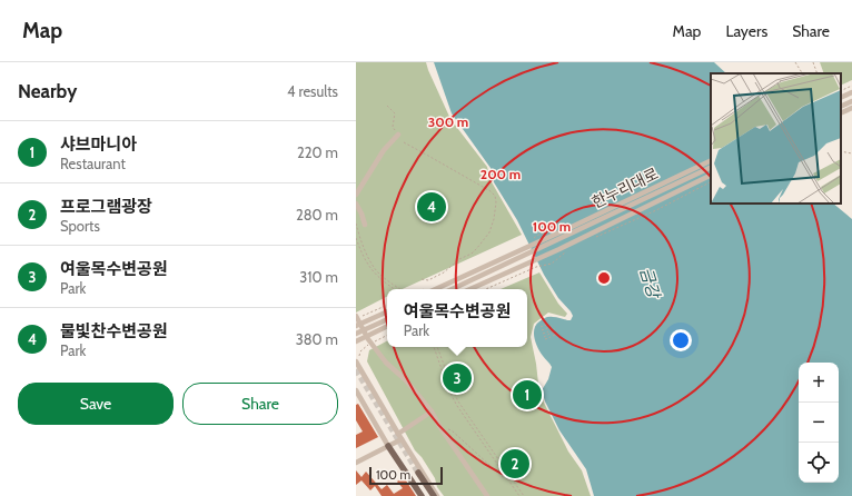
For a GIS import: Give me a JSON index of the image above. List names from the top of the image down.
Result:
{
  "streets": {
    "street": ["한누리대로"]
  },
  "water": ["금강"],
  "scale_bar": "100 m",
  "page": {
    "header": "Map",
    "nav": ["Map", "Layers", "Share"],
    "heading": ["Nearby", "4 results"],
    "list": [
      {
        "mark": "1",
        "name": "샤브마니아",
        "note": "Restaurant",
        "value": "220 m"
      },
      {
        "mark": "2",
        "name": "프로그램광장",
        "note": "Sports",
        "value": "280 m"
      },
      {
        "mark": "3",
        "name": "여울목수변공원",
        "note": "Park",
        "value": "310 m"
      },
      {
        "mark": "4",
        "name": "물빛찬수변공원",
        "note": "Park",
        "value": "380 m"
      }
    ],
    "pins": [
      "4",
      "3",
      "1",
      "2"
    ],
    "popup": ["여울목수변공원", "Park"],
    "map_buttons": ["+", "−"],
    "buttons": ["Save", "Share"],
    "scale": "100 m"
  },
  "rings": ["300 m", "200 m", "100 m"]
}
